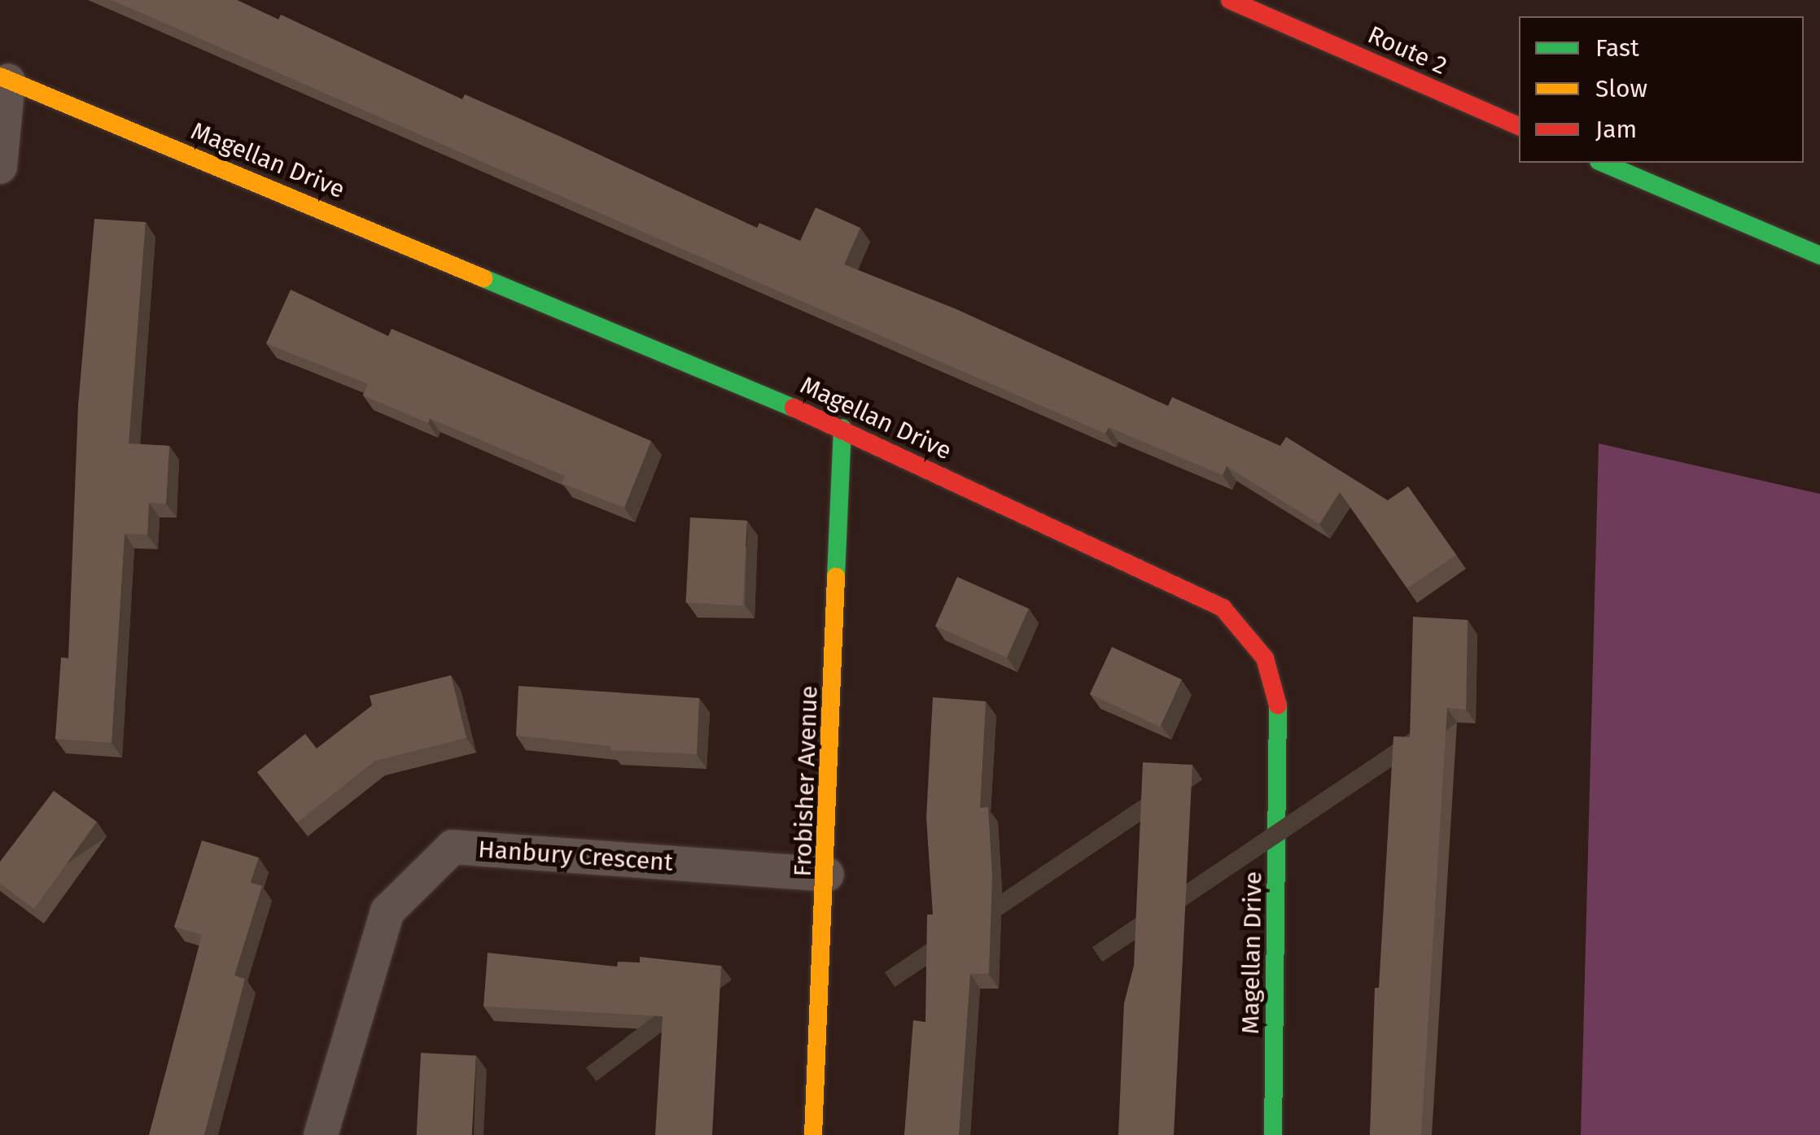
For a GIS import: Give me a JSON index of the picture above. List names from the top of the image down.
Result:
{
  "streets": {
    "main road": ["Route 2", "Magellan Drive", "Frobisher Avenue"],
    "street": ["Hanbury Crescent"]
  },
  "crossings": [
    ["Magellan Drive", "Frobisher Avenue"],
    ["Frobisher Avenue", "Hanbury Crescent"]
  ],
  "legend": ["Fast", "Slow", "Jam"]
}
